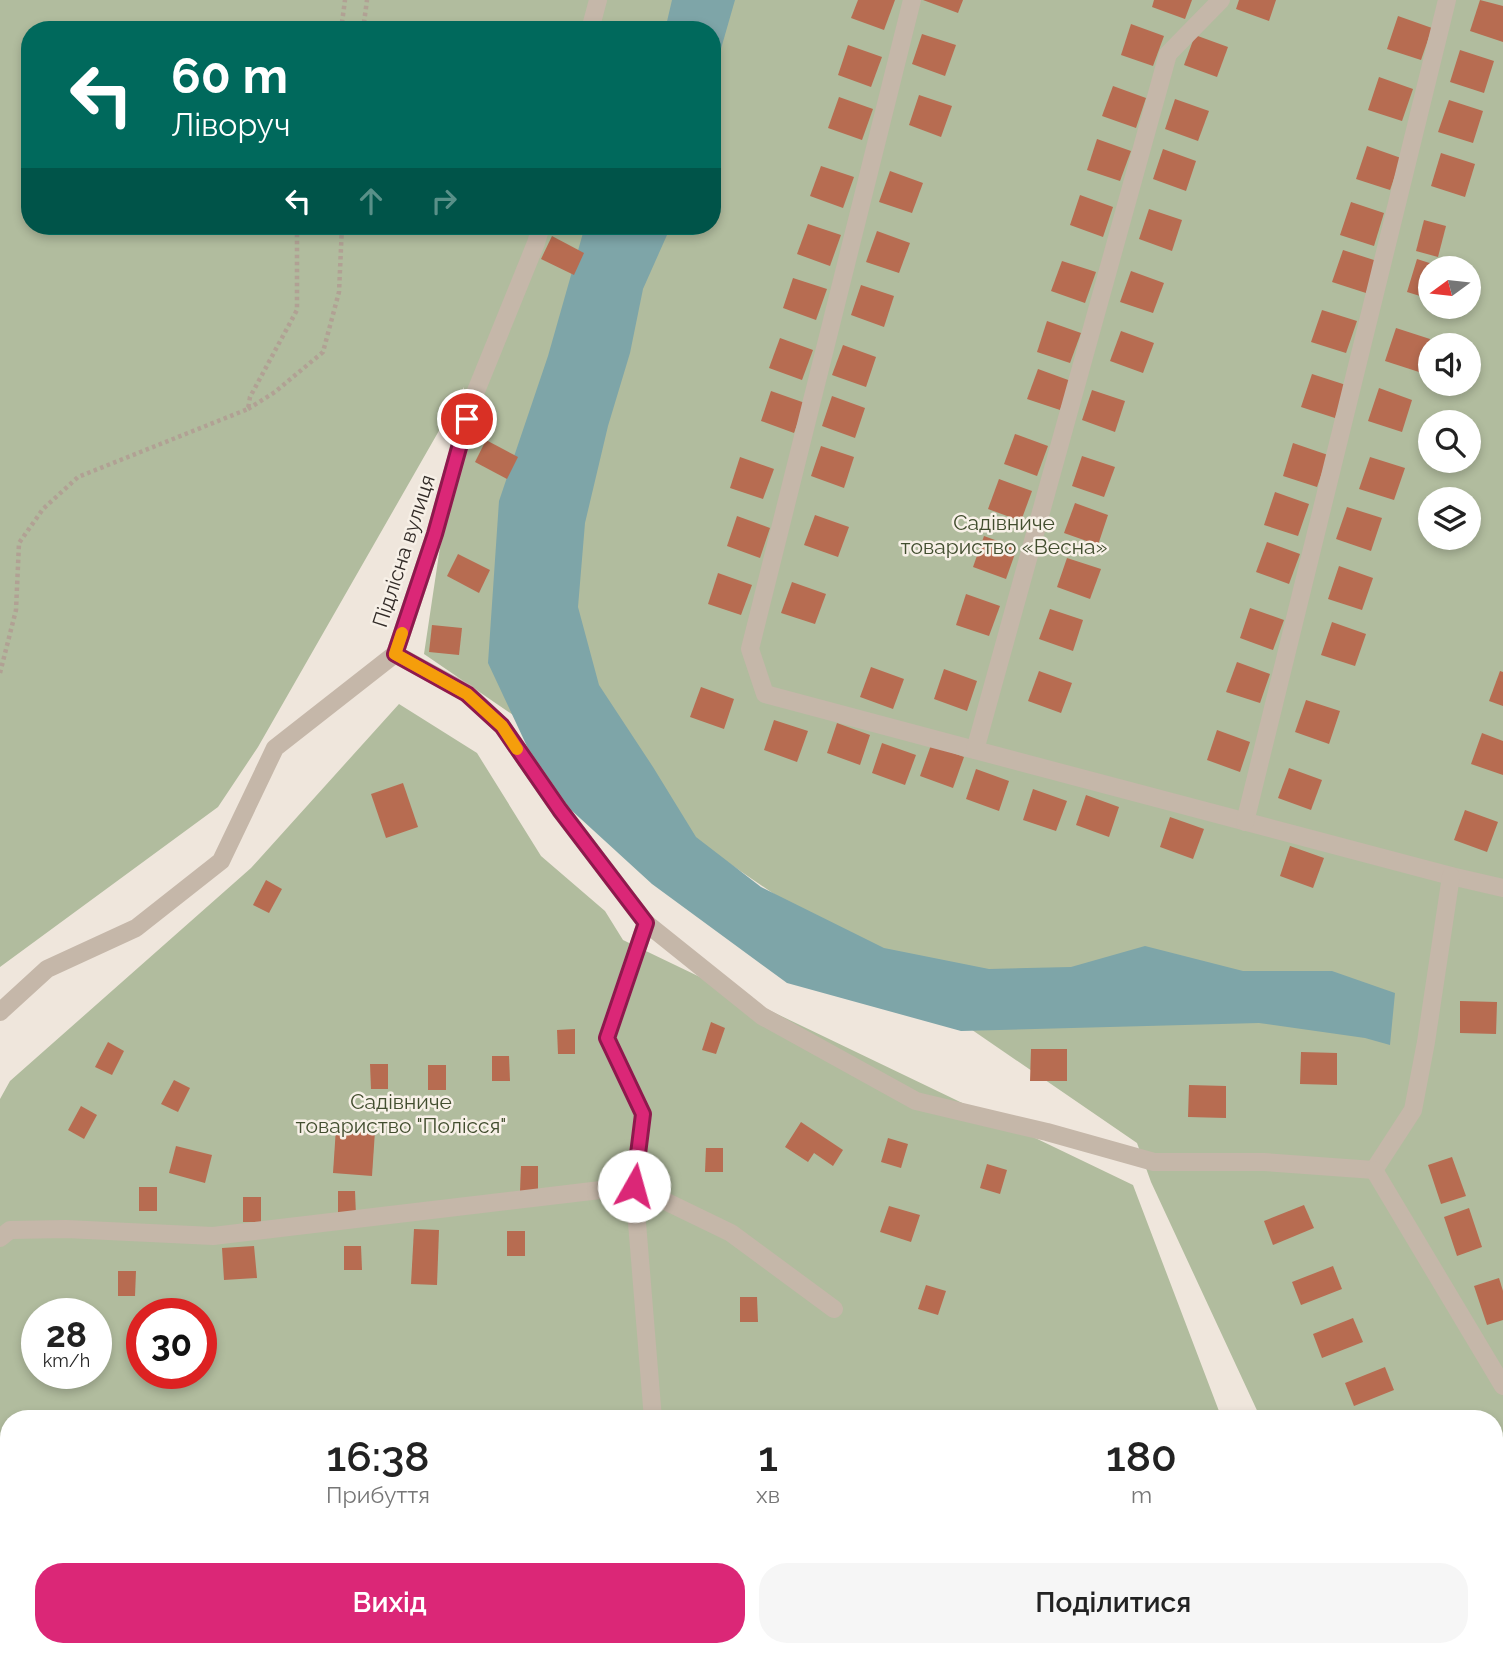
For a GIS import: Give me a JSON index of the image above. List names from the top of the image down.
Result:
{
  "streets": {
    "street": ["Підлісна вулиця"]
  },
  "parks": ["Садівниче товариство «Весна»", "Садівниче товариство \"Полісся\""],
  "north": "left",
  "page": {
    "turn": ["60 m", "Ліворуч"],
    "speed": "28 km/h",
    "limit": "30",
    "eta": [
      "16:38",
      "Прибуття",
      "1",
      "хв",
      "180",
      "m"
    ],
    "buttons": ["Вихід", "Поділитися"]
  }
}
